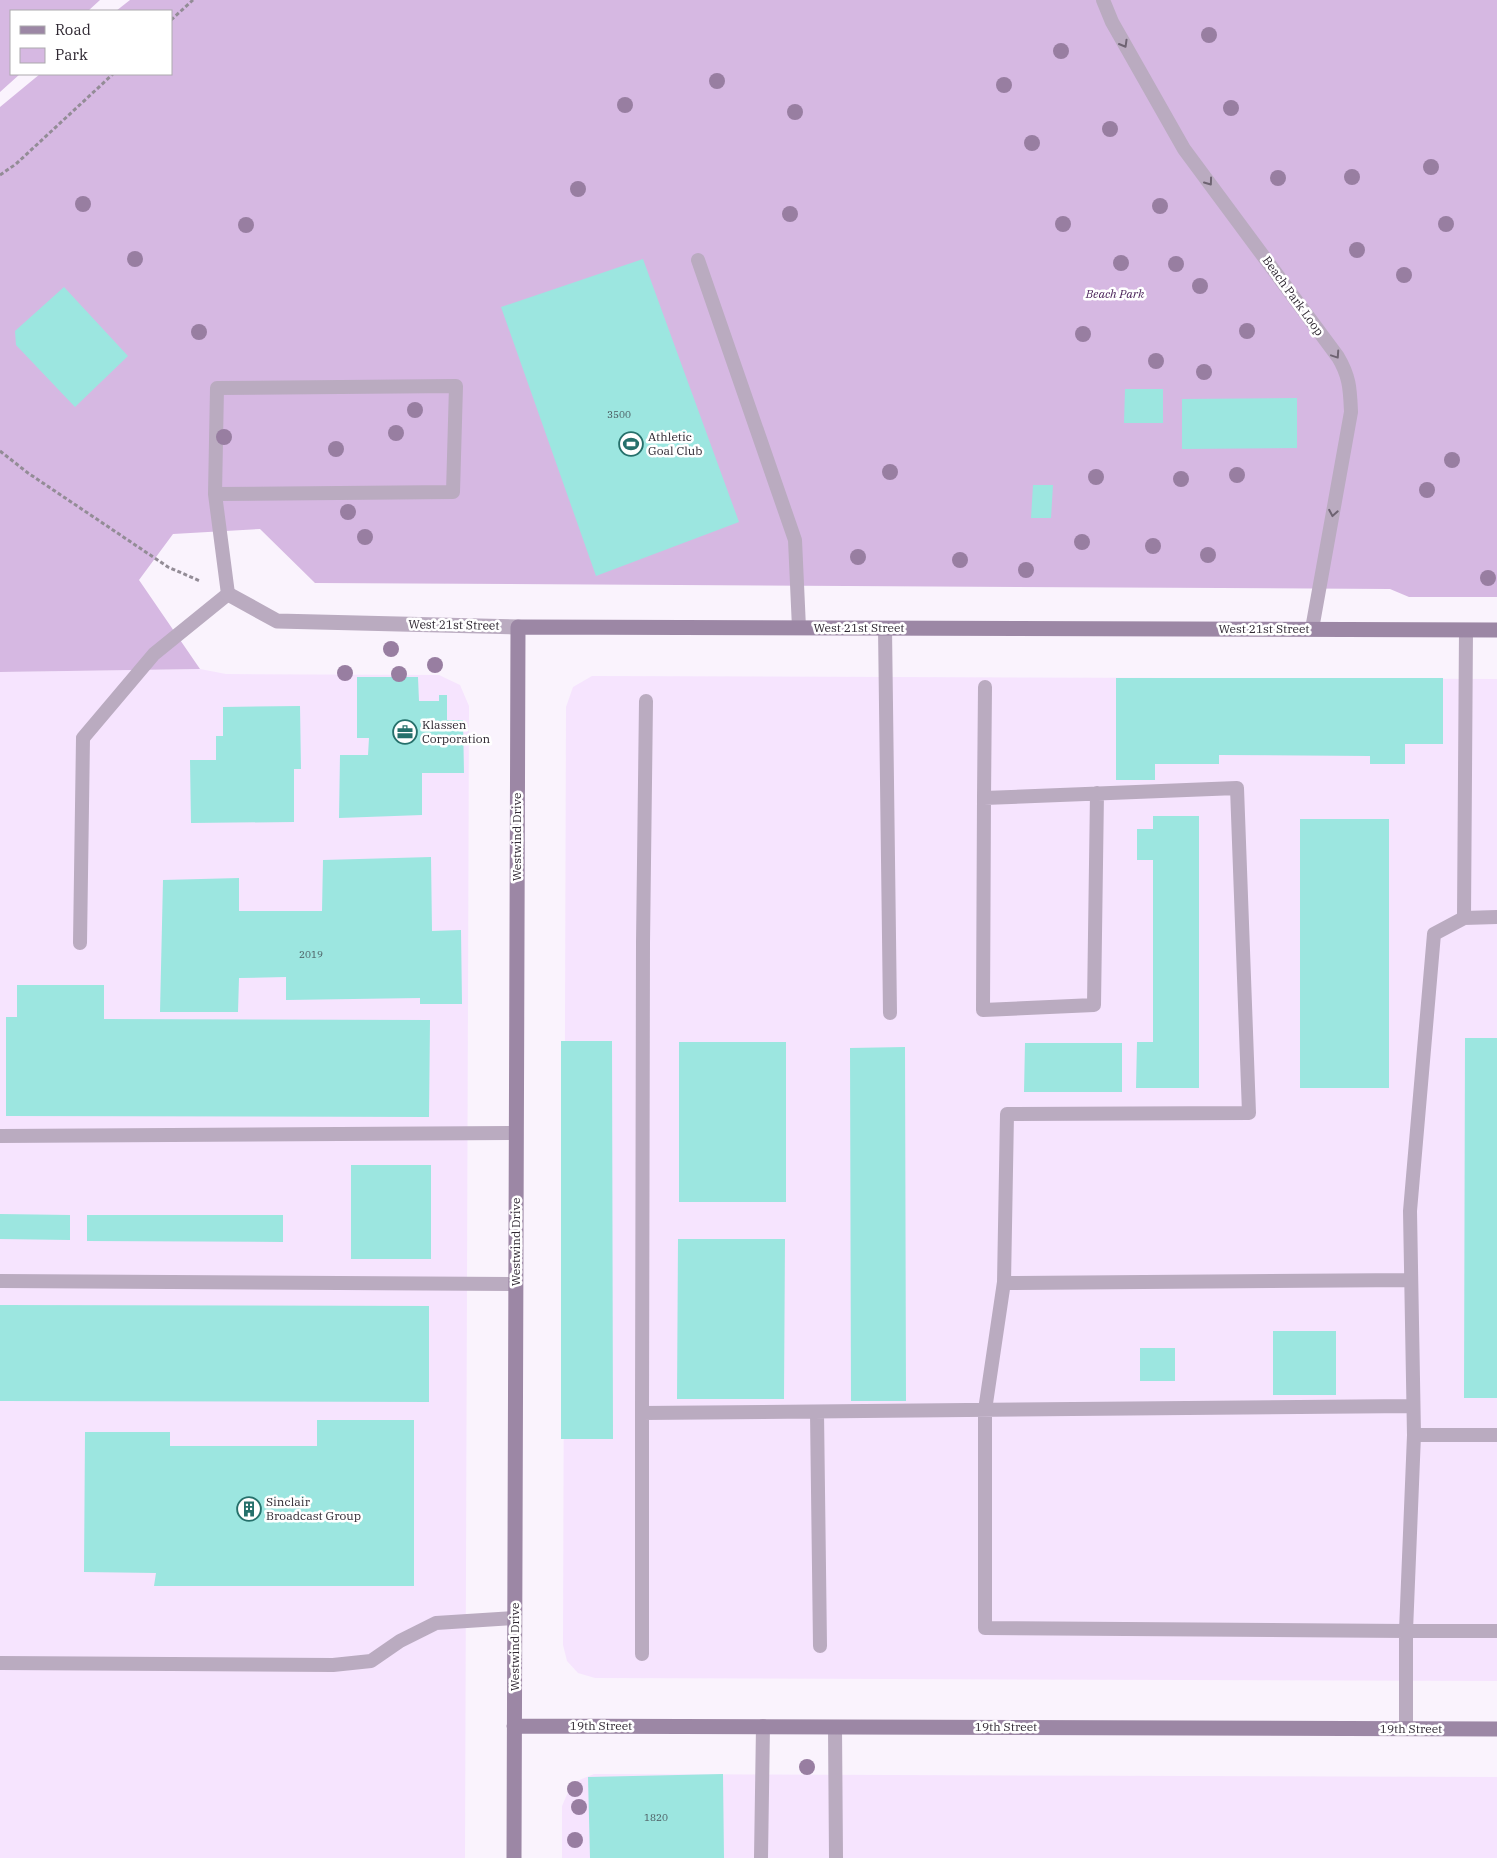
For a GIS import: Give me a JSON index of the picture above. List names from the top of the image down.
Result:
{
  "streets": {
    "street": ["West 21st Street", "Westwind Drive", "19th Street"],
    "lane": ["Beach Park Loop"]
  },
  "crossings": [
    ["Beach Park Loop", "West 21st Street"],
    ["West 21st Street", "Westwind Drive"],
    ["Westwind Drive", "19th Street"]
  ],
  "one_way": ["Beach Park Loop"],
  "parks": ["Beach Park"],
  "places": {
    "sports": ["Athletic Goal Club"],
    "office": ["Klassen Corporation"],
    "building": ["Sinclair Broadcast Group"]
  },
  "house_numbers": ["3500", "2019", "1820"],
  "legend": ["Road", "Park"]
}
